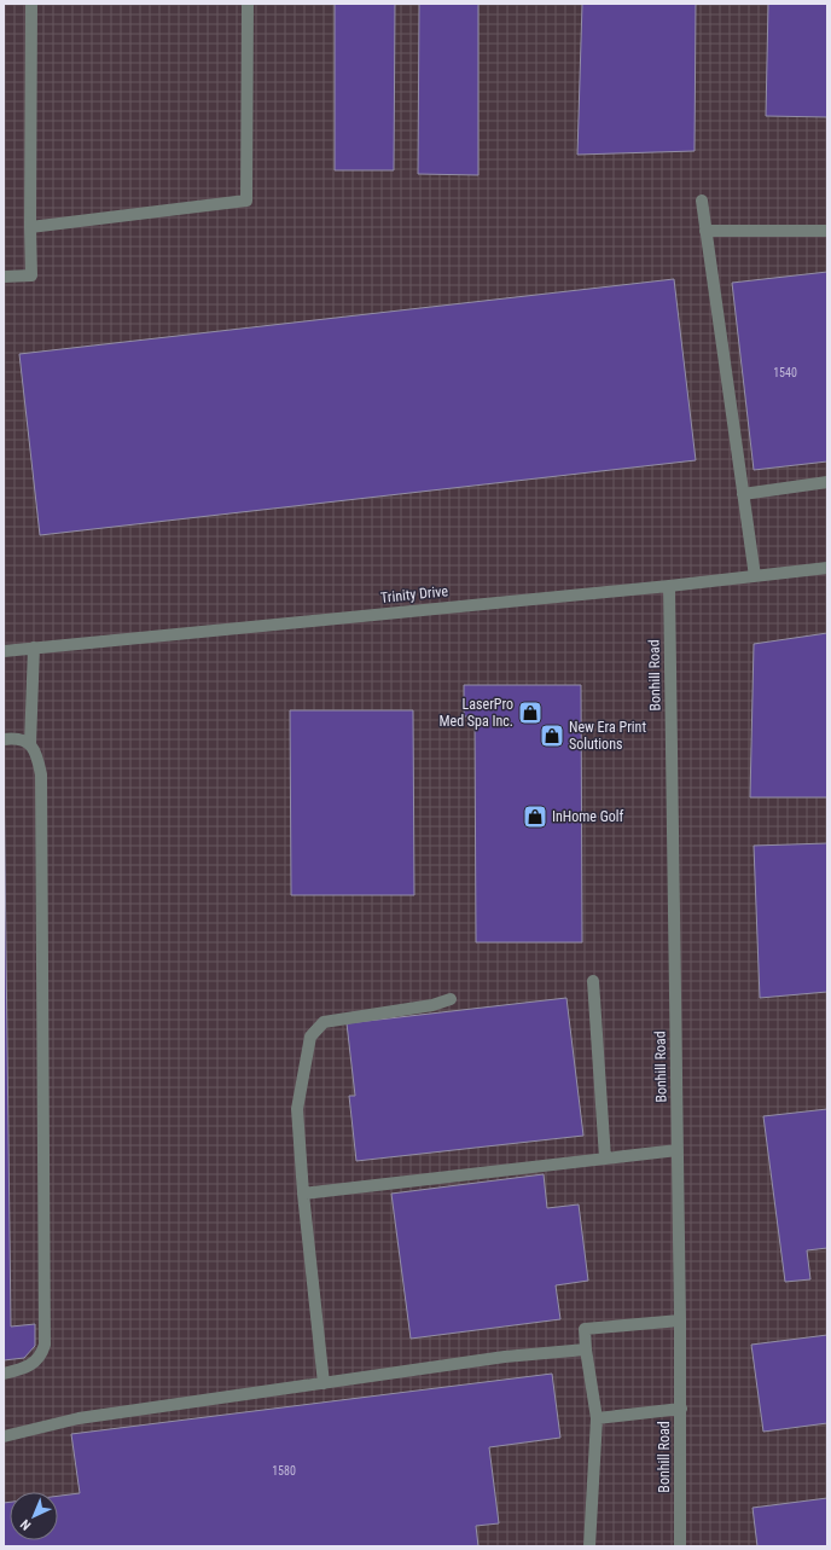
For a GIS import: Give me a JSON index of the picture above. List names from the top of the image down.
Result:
{
  "streets": {
    "street": ["Trinity Drive", "Bonhill Road"]
  },
  "crossings": [
    ["Trinity Drive", "Bonhill Road"]
  ],
  "places": {
    "shop": ["LaserPro Med Spa Inc.", "New Era Print Solutions", "InHome Golf"]
  },
  "house_numbers": ["1540", "1580"],
  "north": "bottom left"
}
